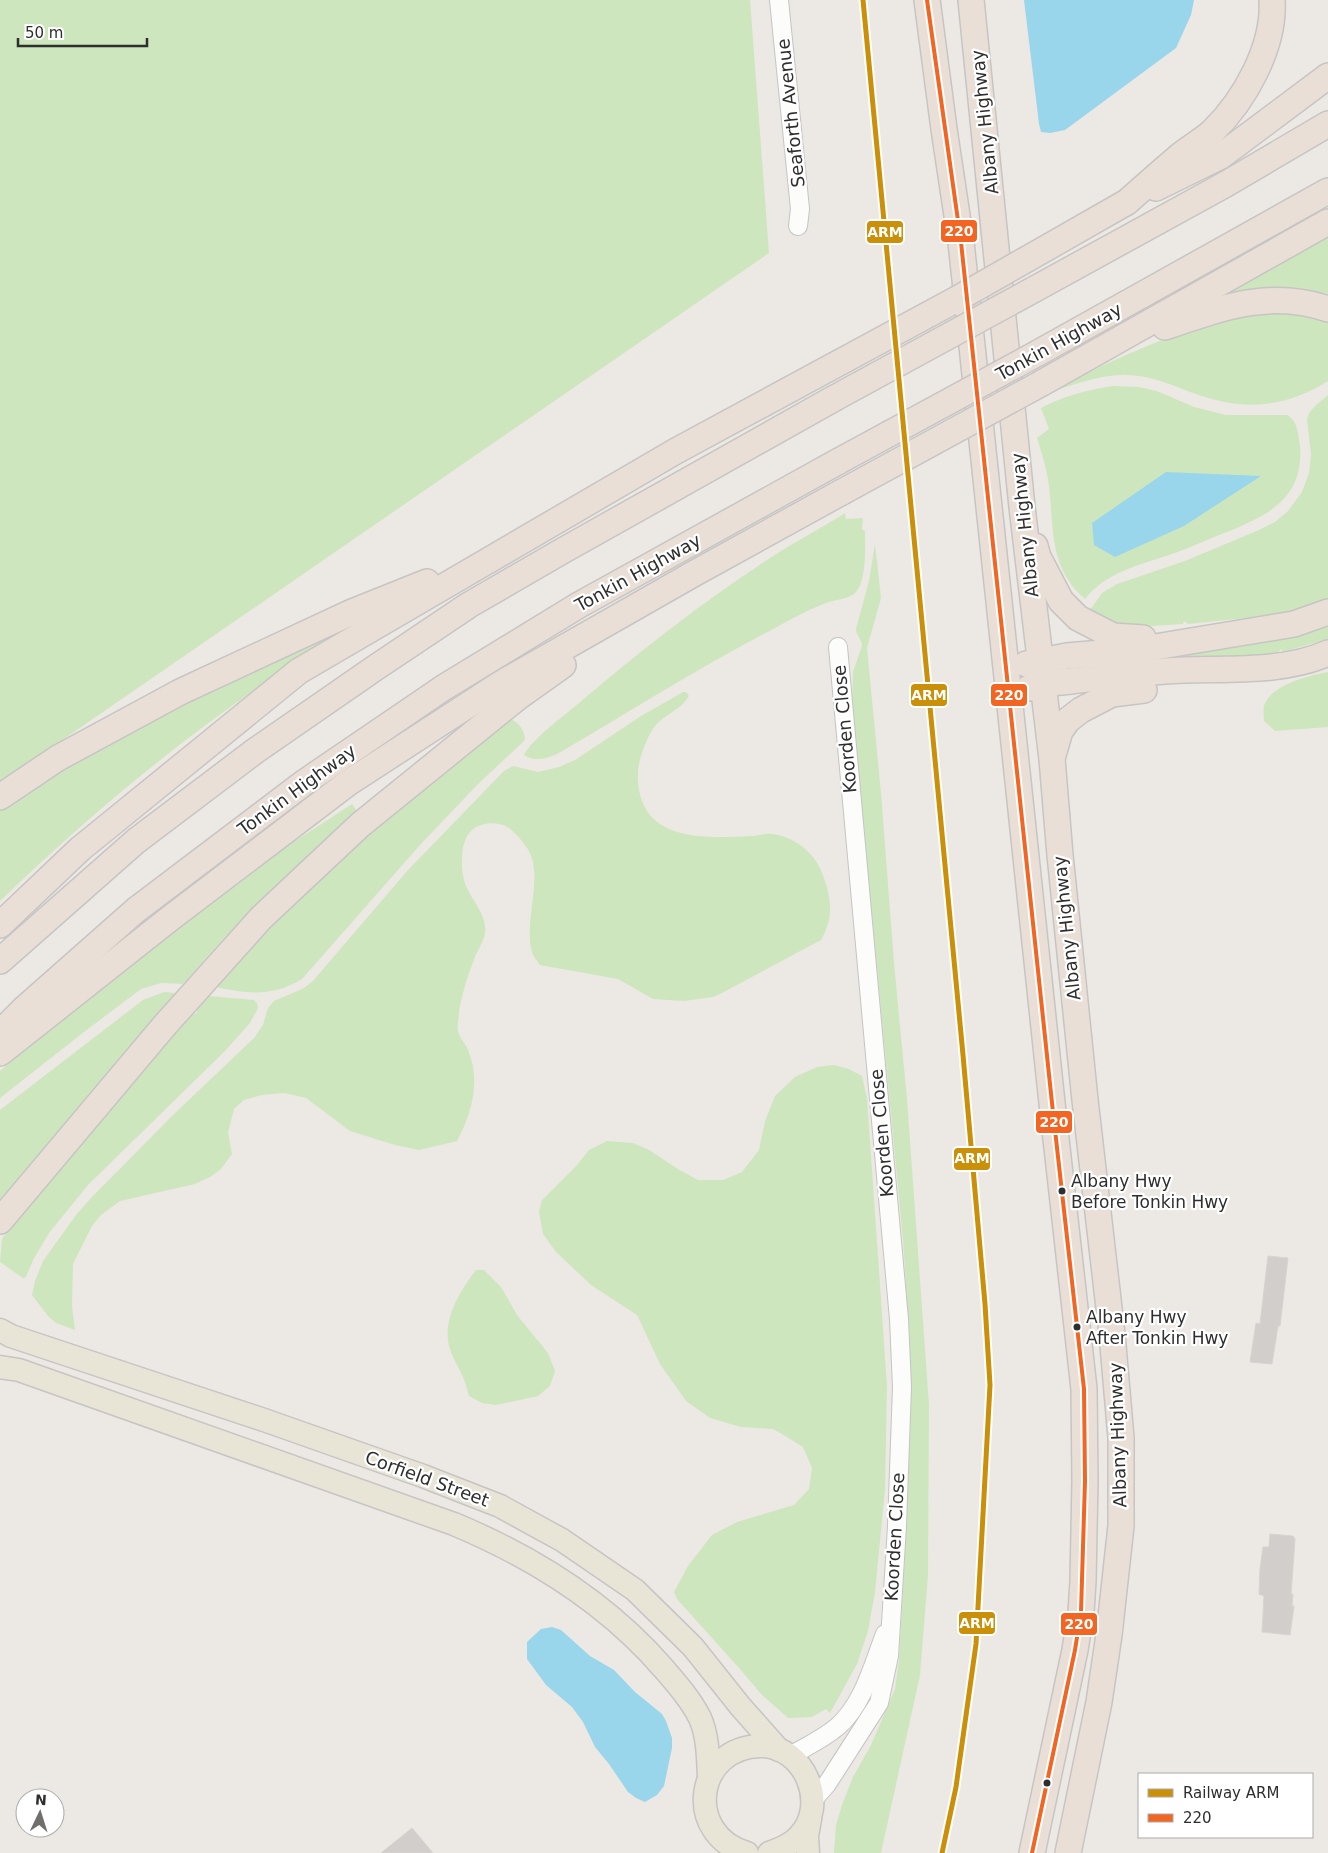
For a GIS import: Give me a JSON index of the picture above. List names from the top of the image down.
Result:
{
  "streets": {
    "highway": ["Albany Highway", "Tonkin Highway"],
    "main road": ["Corfield Street"],
    "street": ["Seaforth Avenue", "Koorden Close"]
  },
  "crossings": [
    ["Koorden Close", "Corfield Street"]
  ],
  "places": ["Albany Hwy Before Tonkin Hwy", "Albany Hwy After Tonkin Hwy"],
  "lines": ["rail line ARM", "transit line 220"],
  "legend": ["Railway ARM", "220"],
  "scale_bar": "50 m",
  "north": "top"
}
